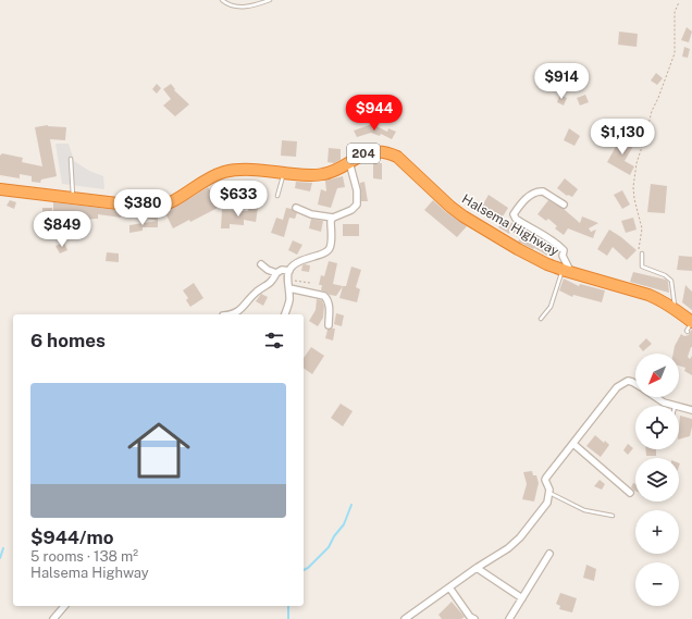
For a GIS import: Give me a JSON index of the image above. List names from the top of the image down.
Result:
{
  "streets": {
    "highway": ["204", "Halsema Highway"]
  },
  "north": "bottom left",
  "page": {
    "price": [
      "$914",
      "$944",
      "$1,130",
      "$633",
      "$380",
      "$849"
    ],
    "heading": "6 homes",
    "map_buttons": ["+", "−"],
    "list": [
      {
        "name": "$944/mo",
        "note": "5 rooms · 138 m² · Halsema Highway"
      }
    ]
  }
}
